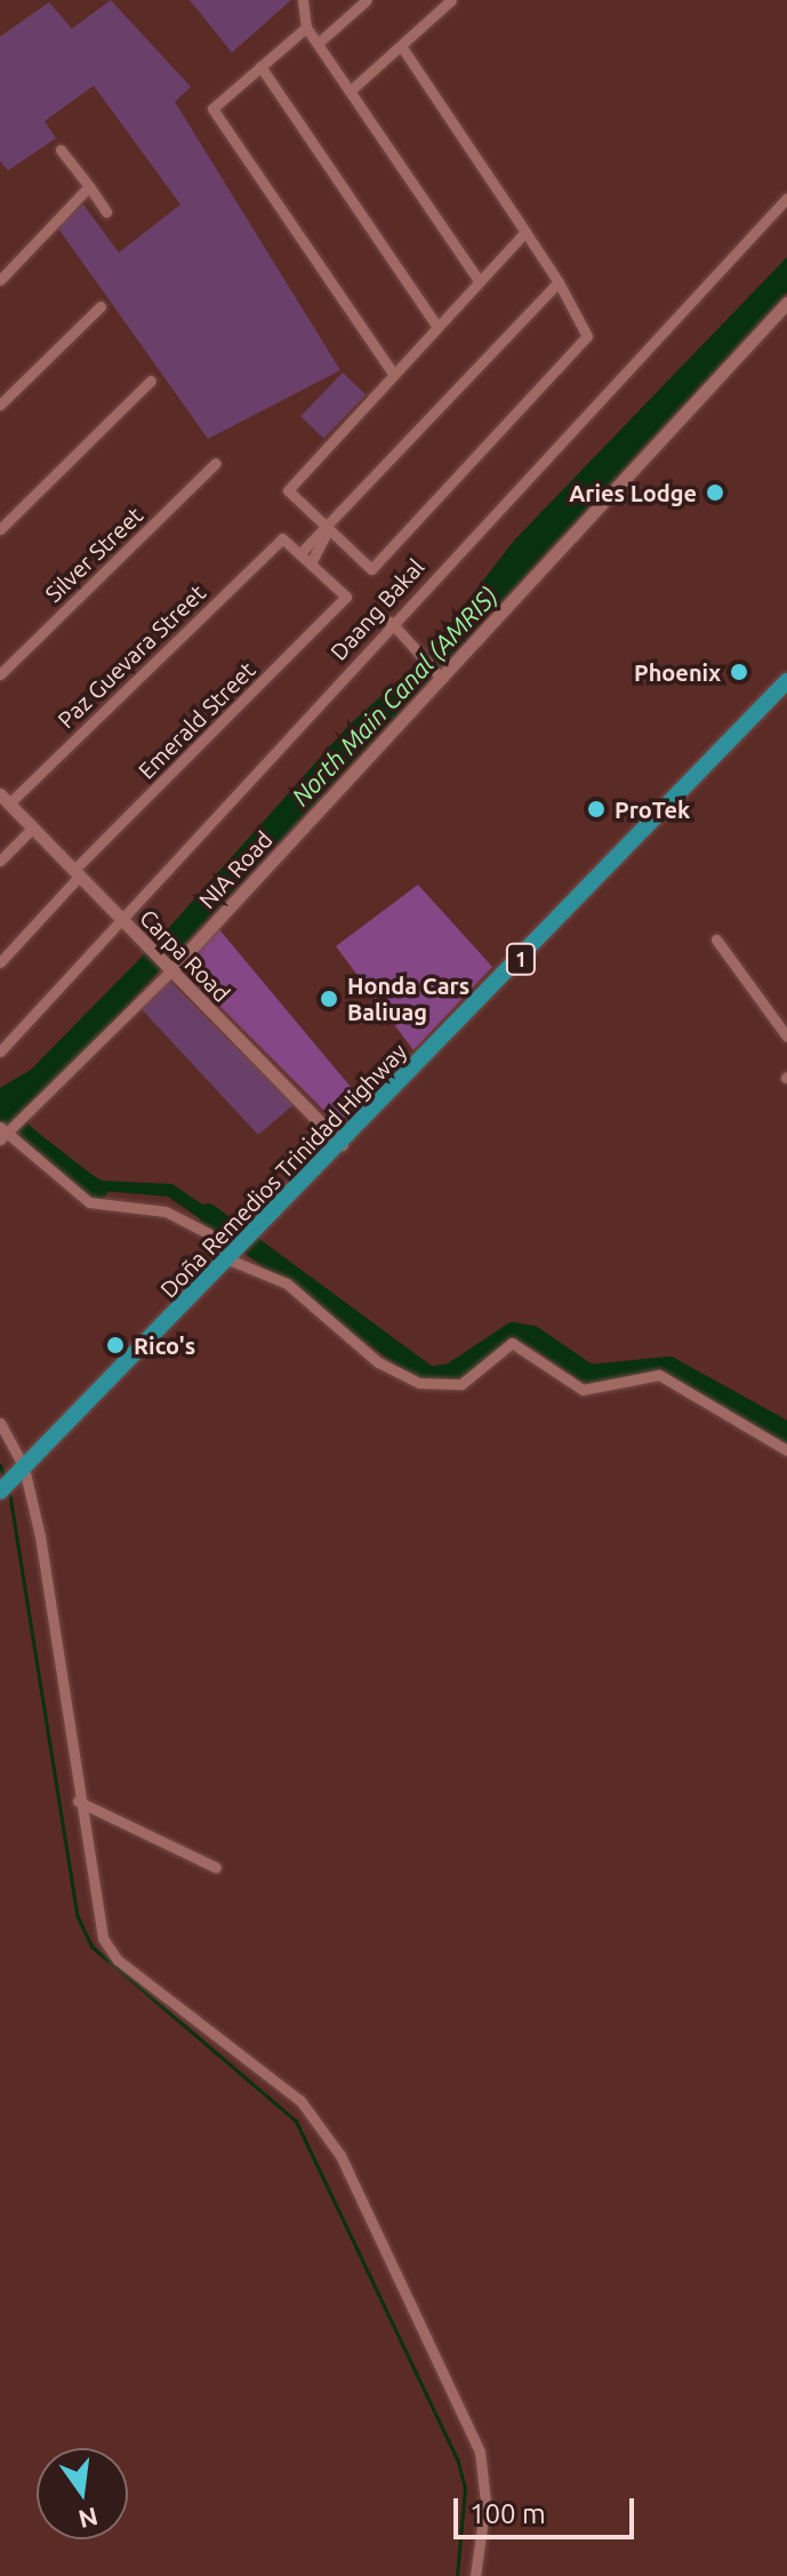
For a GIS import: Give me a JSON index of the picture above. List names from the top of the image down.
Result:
{
  "streets": {
    "highway": ["1", "Doña Remedios Trinidad Highway"],
    "street": [
      "Silver Street",
      "Daang Bakal",
      "Paz Guevara Street",
      "Emerald Street",
      "NIA Road",
      "Carpa Road"
    ]
  },
  "crossings": [
    ["Daang Bakal", "Carpa Road"],
    ["Paz Guevara Street", "Carpa Road"],
    ["Emerald Street", "Carpa Road"],
    ["NIA Road", "Carpa Road"],
    ["Carpa Road", "Doña Remedios Trinidad Highway"]
  ],
  "water": ["North Main Canal (AMRIS)"],
  "places": [
    "Aries Lodge",
    "Phoenix",
    "ProTek",
    "Honda Cars Baliuag",
    "Rico's"
  ],
  "scale_bar": "100 m",
  "north": "bottom"
}
